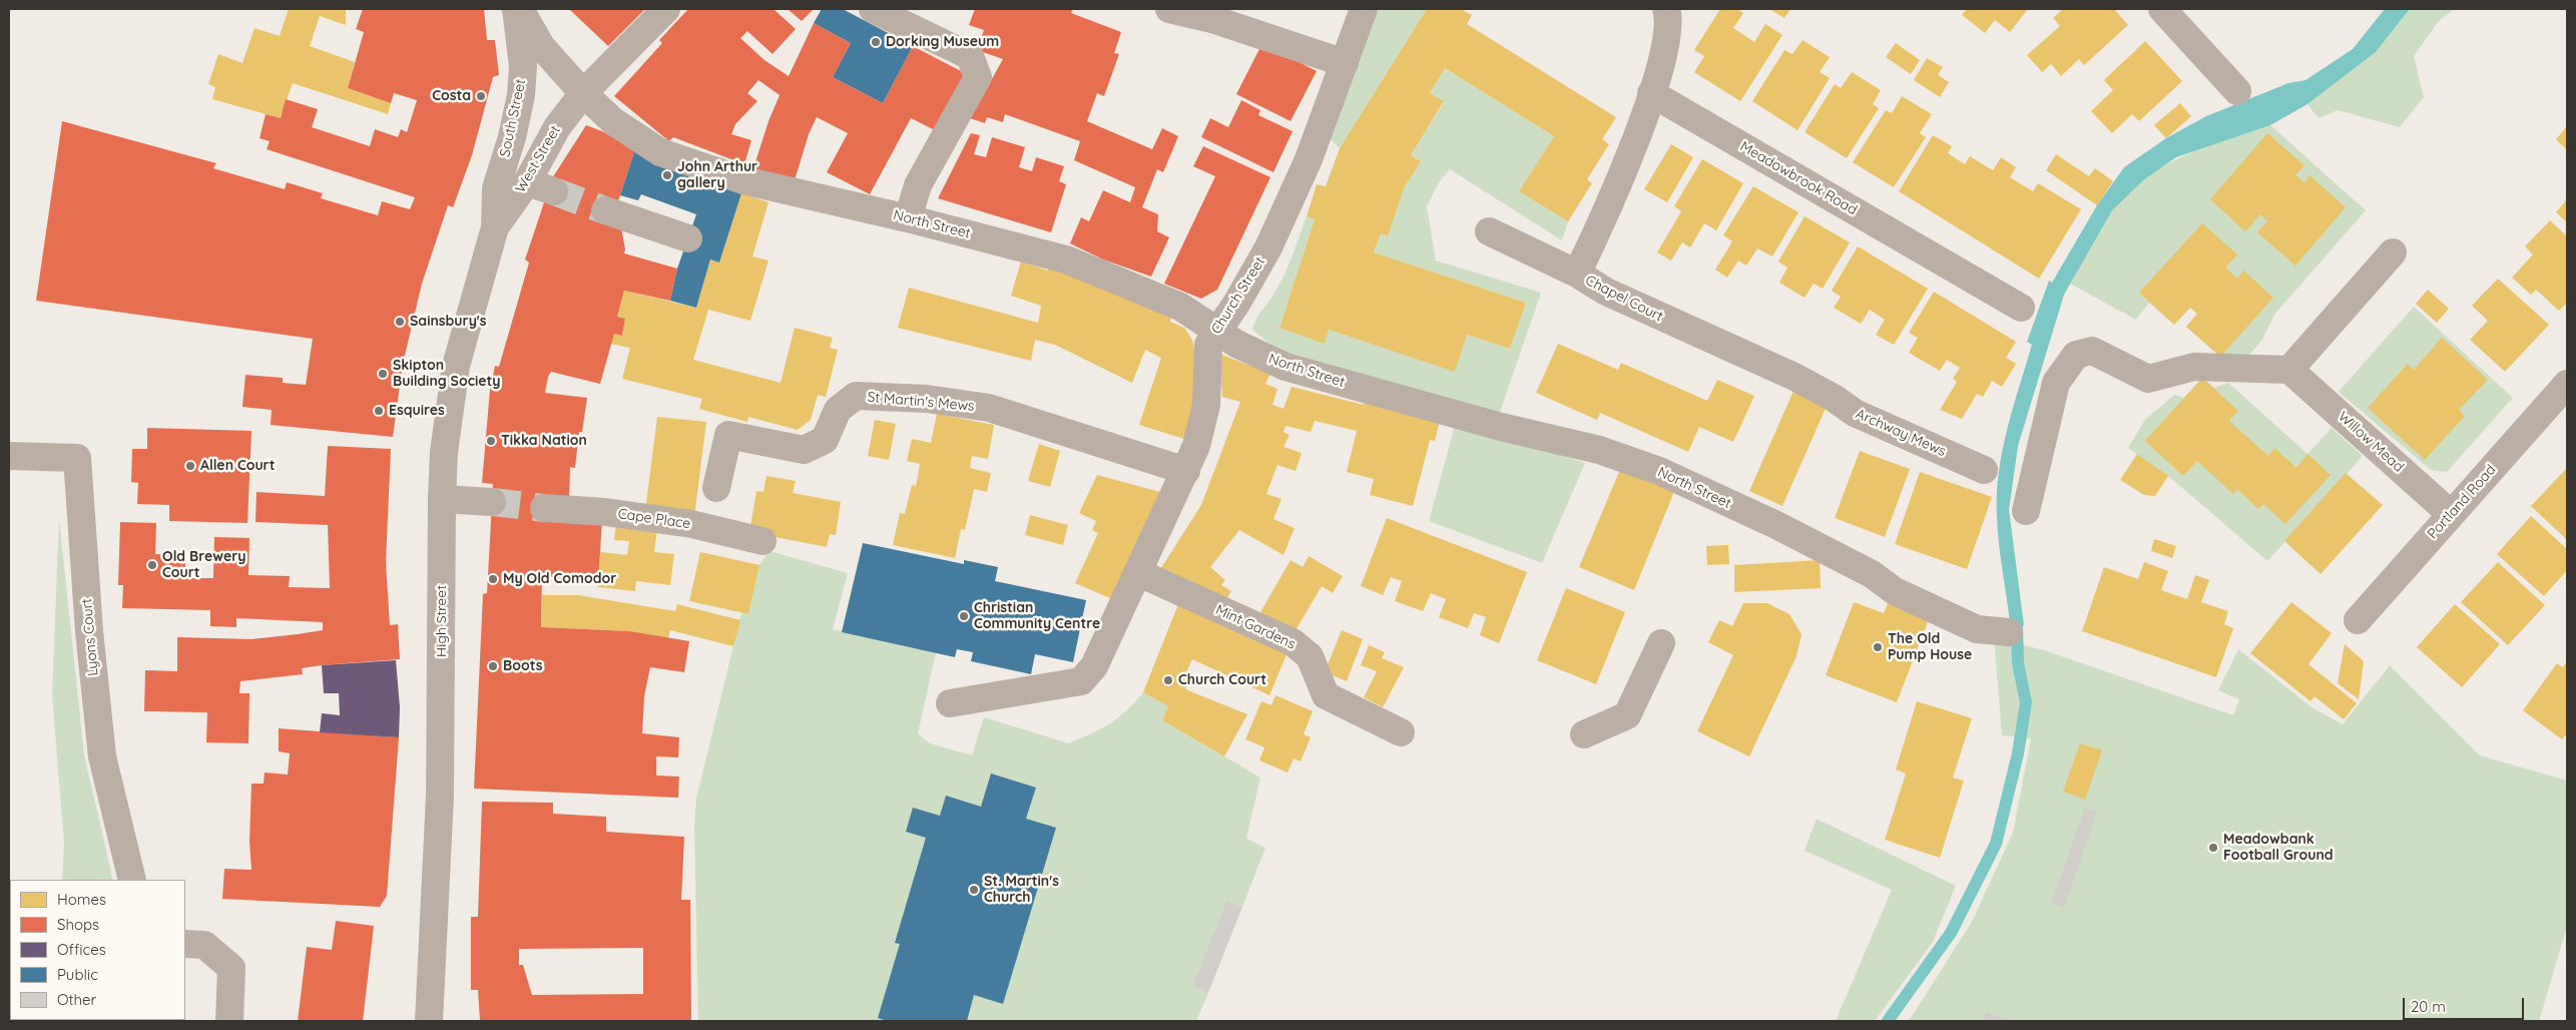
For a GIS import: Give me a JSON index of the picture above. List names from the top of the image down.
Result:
{
  "streets": {
    "main road": ["South Street", "West Street", "High Street"],
    "street": [
      "Meadowbrook Road",
      "North Street",
      "Church Street",
      "Chapel Court",
      "St Martin's Mews",
      "Archway Mews",
      "Willow Mead",
      "Portland Road",
      "Cape Place",
      "Mint Gardens",
      "Lyons Court"
    ]
  },
  "crossings": [
    ["South Street", "West Street"],
    ["South Street", "High Street"],
    ["West Street", "North Street"],
    ["West Street", "High Street"],
    ["Meadowbrook Road", "Chapel Court"],
    ["North Street", "Church Street"],
    ["Church Street", "St Martin's Mews"],
    ["Church Street", "Mint Gardens"],
    ["Chapel Court", "Archway Mews"],
    ["Willow Mead", "Portland Road"]
  ],
  "places": [
    "Dorking Museum",
    "Costa",
    "John Arthur gallery",
    "Sainsbury's",
    "Skipton Building Society",
    "Esquires",
    "Tikka Nation",
    "Allen Court",
    "Old Brewery Court",
    "My Old Comodor",
    "Christian Community Centre",
    "The Old Pump House",
    "Boots",
    "Church Court",
    "Meadowbank Football Ground",
    "St. Martin's Church"
  ],
  "legend": [
    "Homes",
    "Shops",
    "Offices",
    "Public",
    "Other"
  ],
  "scale_bar": "20 m"
}
